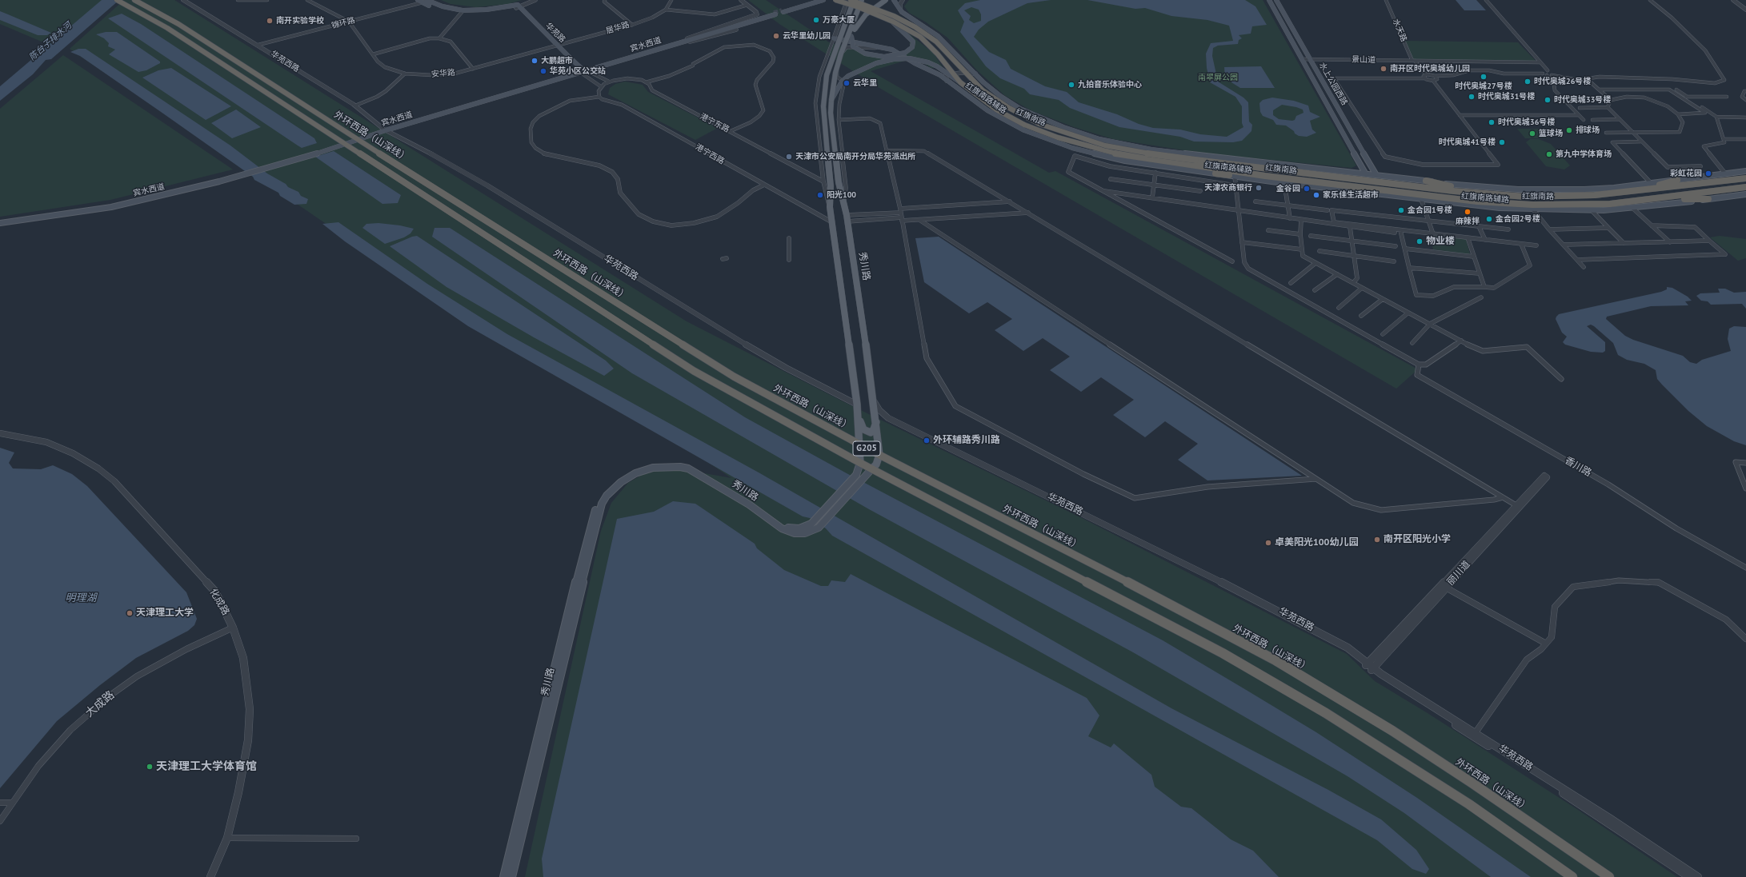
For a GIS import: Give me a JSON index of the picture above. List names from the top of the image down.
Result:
{
  "streets": {
    "highway": ["红旗南路", "外环西路（山深线）", "G205"],
    "main road": [
      "华苑路",
      "宾水西道",
      "水上公园西路",
      "红旗南路辅路",
      "秀川路"
    ],
    "street": [
      "锦环路",
      "居华路",
      "水天路",
      "景山道",
      "华苑西路",
      "安华路",
      "港宁东路",
      "港宁西路",
      "香川路",
      "丽川道",
      "化成路",
      "大成路"
    ]
  },
  "crossings": [
    ["锦环路", "华苑西路"],
    ["锦环路", "安华路"],
    ["居华路", "华苑路"],
    ["居华路", "安华路"],
    ["水天路", "景山道"],
    ["华苑路", "宾水西道"],
    ["华苑路", "安华路"],
    ["宾水西道", "华苑西路"],
    ["宾水西道", "外环西路（山深线）"],
    ["景山道", "水上公园西路"],
    ["华苑西路", "秀川路"],
    ["华苑西路", "丽川道"],
    ["水上公园西路", "红旗南路辅路"],
    ["外环西路（山深线）", "秀川路"],
    ["港宁西路", "秀川路"],
    ["化成路", "大成路"]
  ],
  "water": ["陈台子排水河", "明理湖"],
  "parks": ["南翠屏公园"],
  "places": [
    "万豪大厦",
    "南开实验学校",
    "云华里幼儿园",
    "大鹏超市",
    "南开区时代奥城幼儿园",
    "华苑小区公交站",
    "时代奥城27号楼",
    "时代奥城26号楼",
    "云华里",
    "九拍音乐体验中心",
    "时代奥城31号楼",
    "时代奥城33号楼",
    "时代奥城36号楼",
    "排球场",
    "篮球场",
    "时代奥城41号楼",
    "第九中学体育场",
    "天津市公安局南开分局华苑派出所",
    "彩虹花园",
    "天津农商银行",
    "金谷园",
    "阳光100",
    "家乐佳生活超市",
    "金合园1号楼",
    "麻辣拌",
    "金合园2号楼",
    "物业楼",
    "外环辅路秀川路",
    "南开区阳光小学",
    "卓美阳光100幼儿园",
    "天津理工大学",
    "天津理工大学体育馆"
  ]
}
